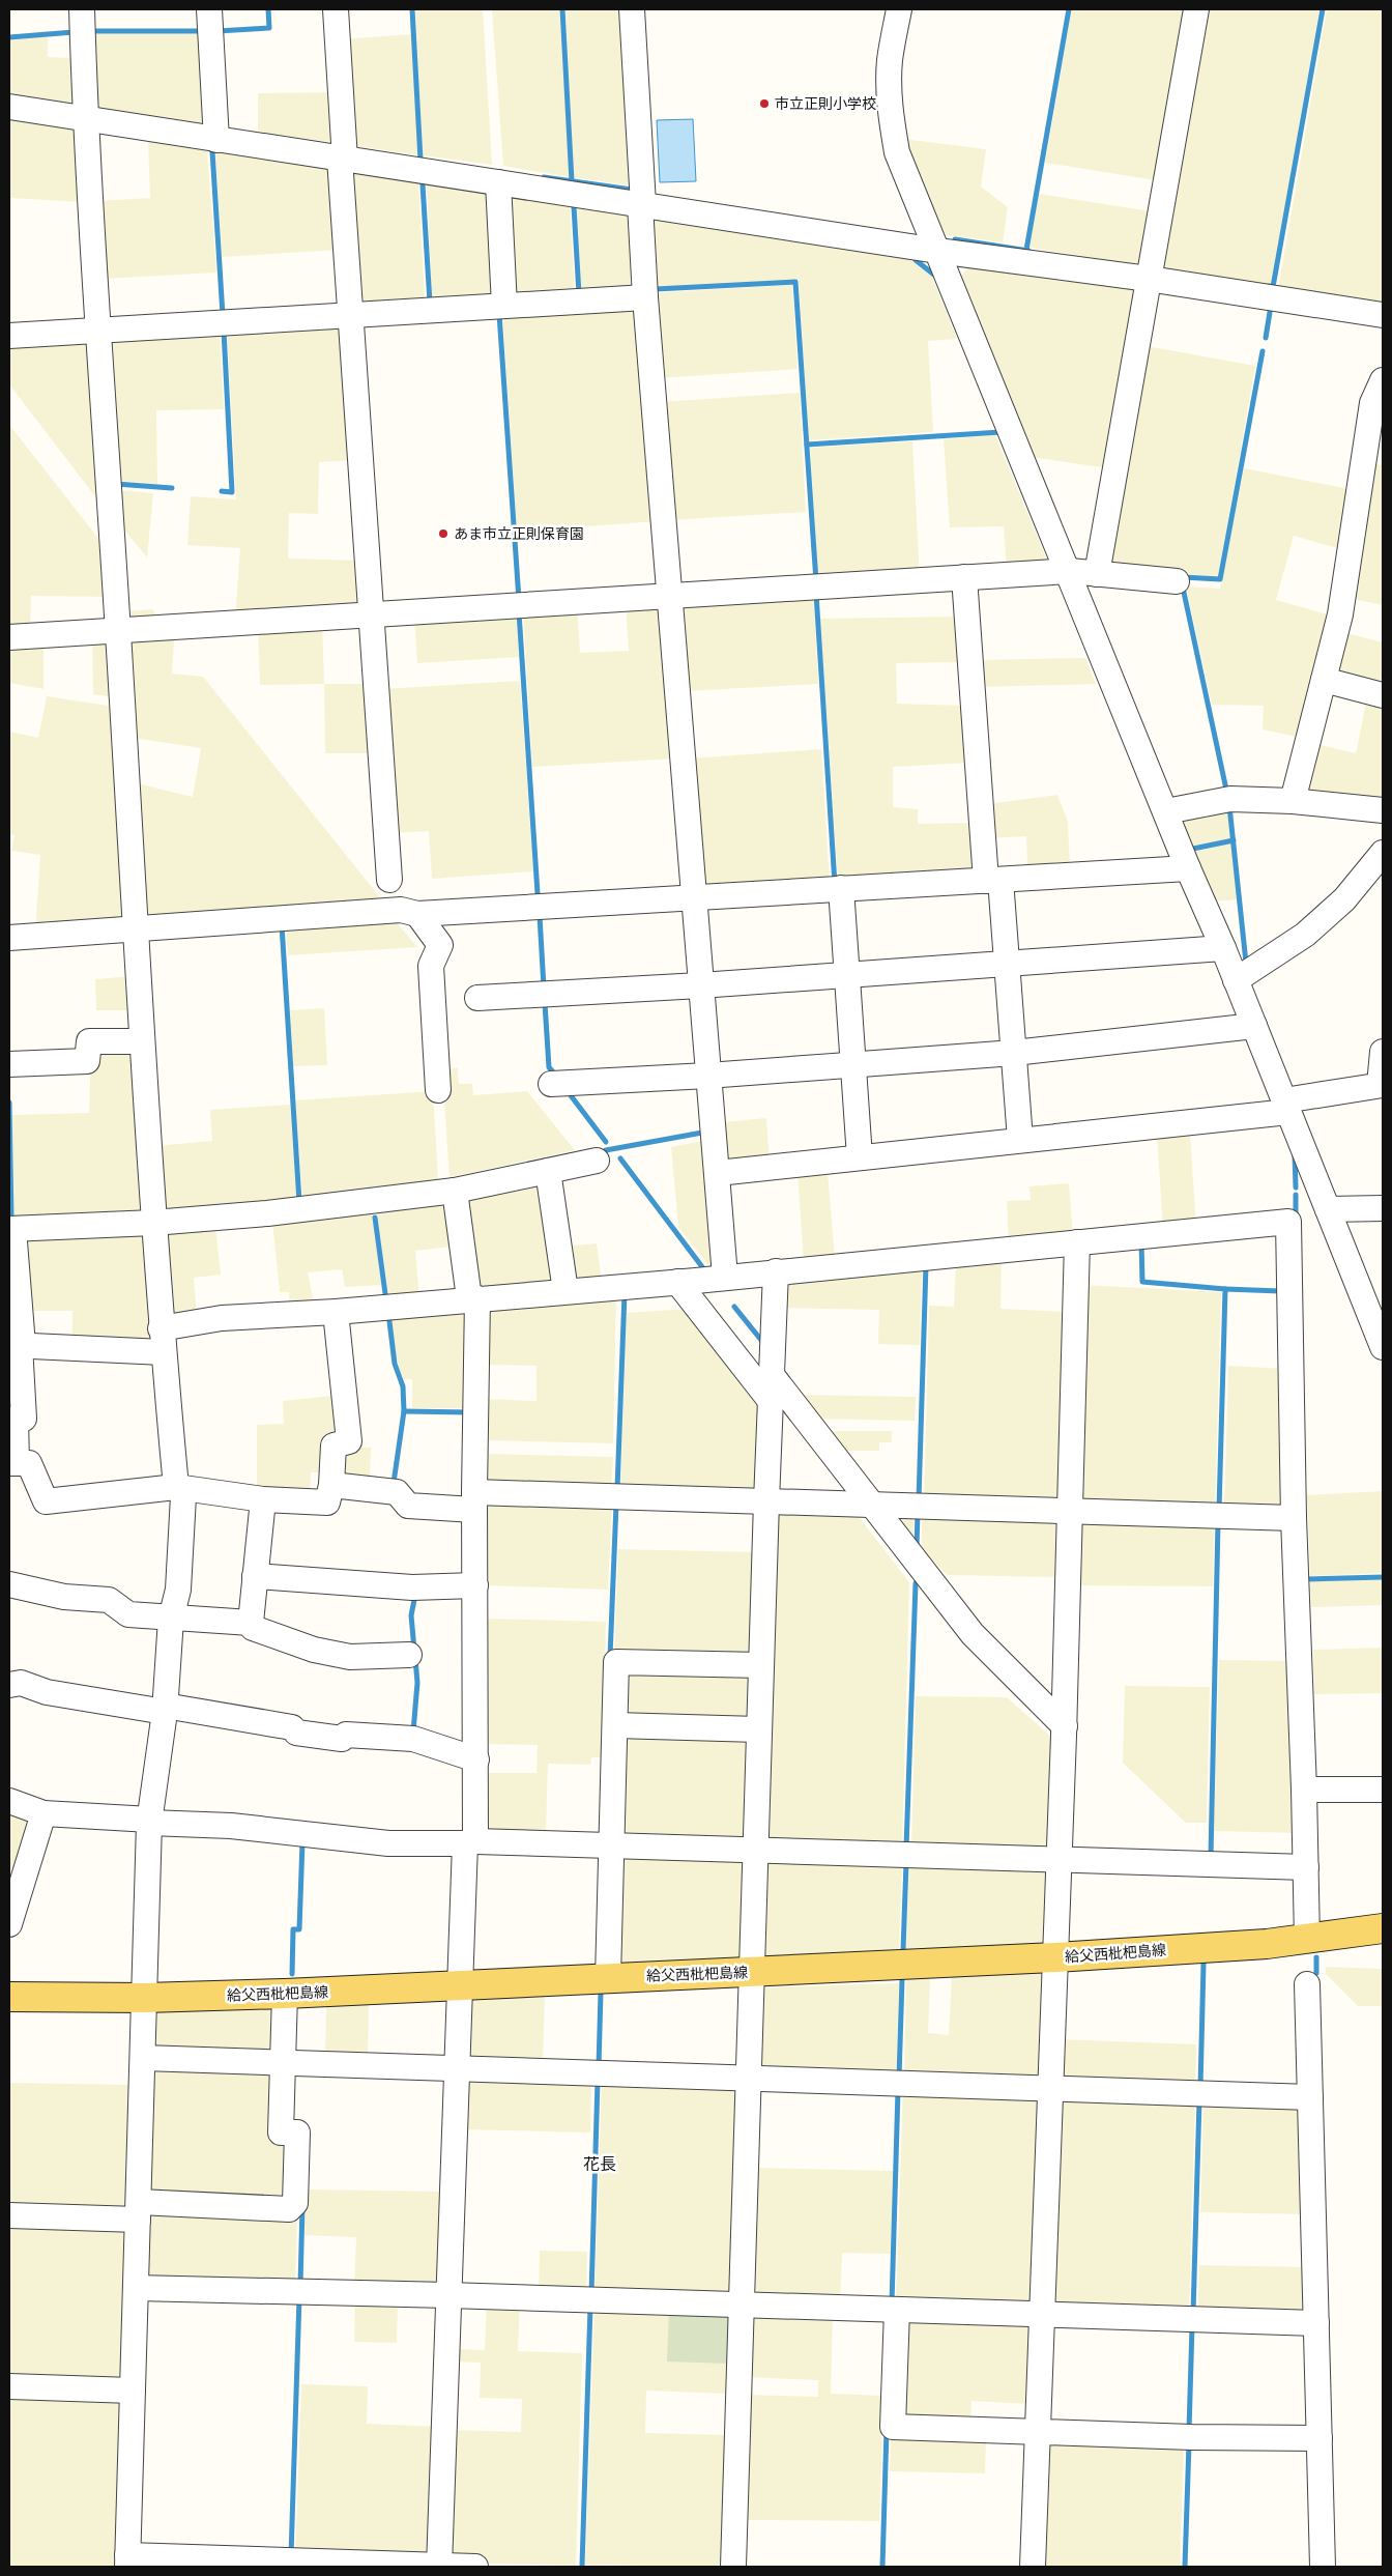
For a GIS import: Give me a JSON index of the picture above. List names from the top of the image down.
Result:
{
  "streets": {
    "main road": ["給父西枇杷島線"]
  },
  "districts": ["花長"],
  "places": ["市立正則小学校", "あま市立正則保育園"]
}
